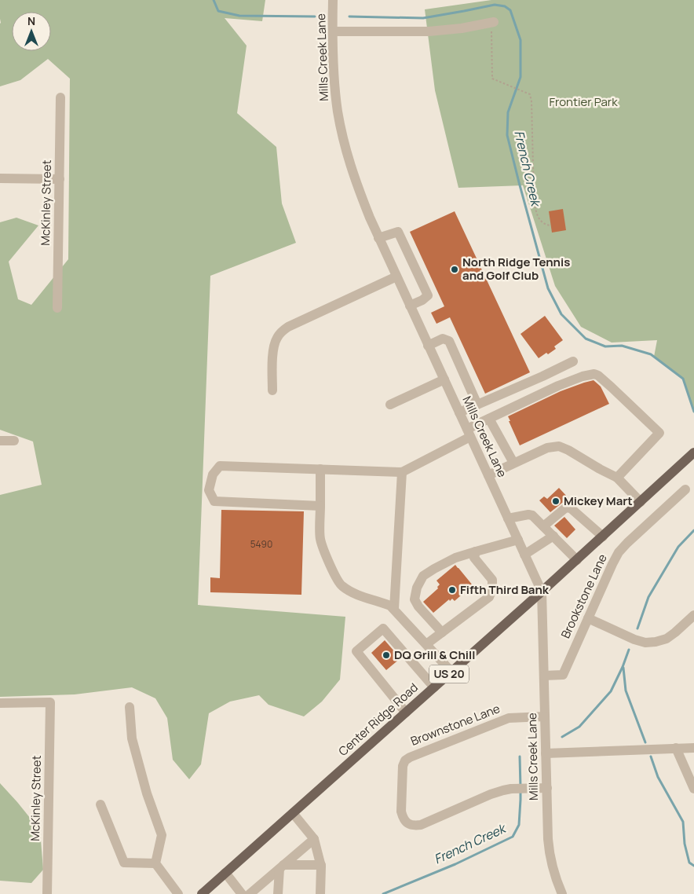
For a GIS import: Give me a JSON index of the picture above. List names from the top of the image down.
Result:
{
  "streets": {
    "main road": ["US 20", "Center Ridge Road"],
    "street": [
      "Mills Creek Lane",
      "McKinley Street",
      "Brookstone Lane",
      "Brownstone Lane"
    ]
  },
  "crossings": [
    ["Mills Creek Lane", "Brookstone Lane"],
    ["Mills Creek Lane", "Center Ridge Road"],
    ["Mills Creek Lane", "Brownstone Lane"]
  ],
  "water": ["French Creek"],
  "parks": ["Frontier Park"],
  "places": [
    "North Ridge Tennis and Golf Club",
    "Mickey Mart",
    "Fifth Third Bank",
    "DQ Grill & Chill"
  ],
  "house_numbers": ["5490"],
  "north": "top"
}
